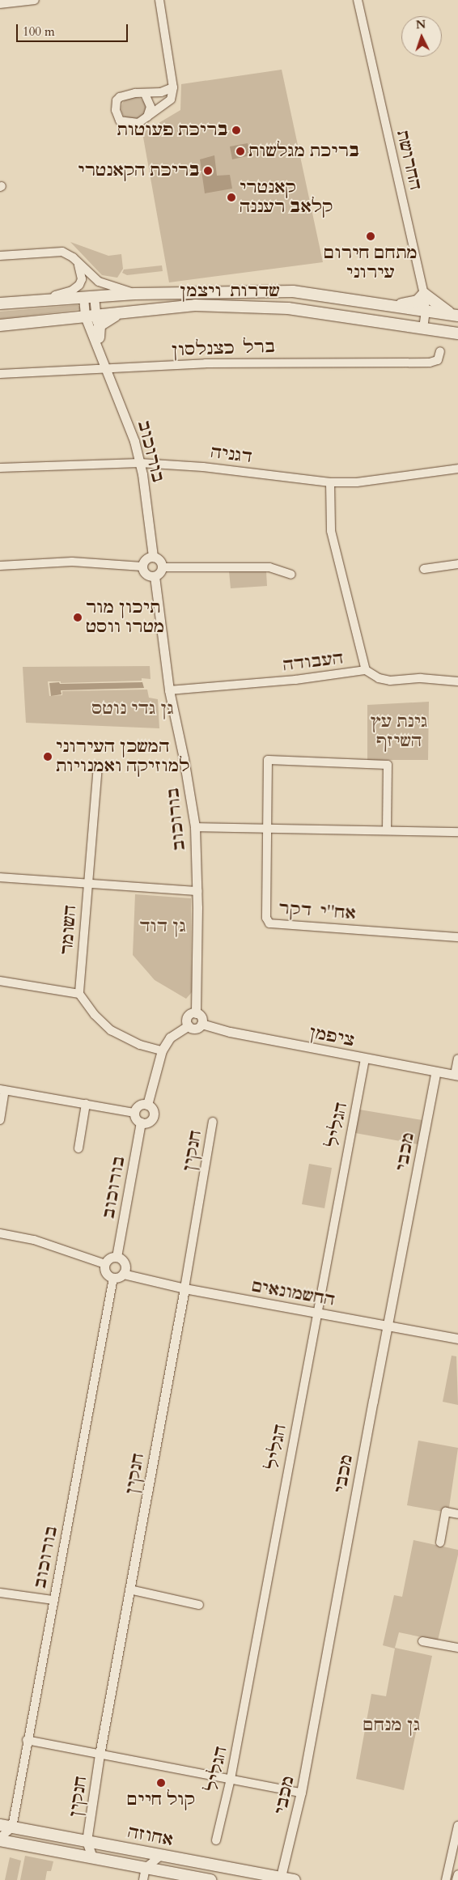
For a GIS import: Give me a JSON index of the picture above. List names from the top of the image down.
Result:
{
  "streets": {
    "main road": ["שדרות ויצמן", "אחוזה"],
    "street": [
      "החרושת",
      "ברל כצנלסון",
      "בורוכוב",
      "דגניה",
      "העבודה",
      "אח''י דקר",
      "השומר",
      "ציפמן",
      "הגליל",
      "חנקין",
      "מכבי",
      "החשמונאים"
    ]
  },
  "crossings": [
    ["החרושת", "שדרות ויצמן"],
    ["שדרות ויצמן", "בורוכוב"],
    ["ברל כצנלסון", "בורוכוב"],
    ["בורוכוב", "דגניה"],
    ["בורוכוב", "העבודה"],
    ["בורוכוב", "ציפמן"],
    ["בורוכוב", "החשמונאים"],
    ["בורוכוב", "אחוזה"],
    ["ציפמן", "הגליל"],
    ["ציפמן", "מכבי"],
    ["הגליל", "החשמונאים"],
    ["חנקין", "החשמונאים"],
    ["חנקין", "אחוזה"],
    ["מכבי", "החשמונאים"],
    ["מכבי", "אחוזה"]
  ],
  "parks": [
    "גן גדי נוטס",
    "גינת עץ השיזף",
    "גן דוד",
    "גן מנחם"
  ],
  "places": [
    "בריכת פעוטות",
    "בריכת מגלשות",
    "בריכת הקאנטרי",
    "קאנטרי קלאב רעננה",
    "מתחם חירום עירוני",
    "תיכון מור מטרו ווסט",
    "המשכן העירוני למוזיקה ואמנויות",
    "קול חיים"
  ],
  "scale_bar": "100 m",
  "north": "top"
}
